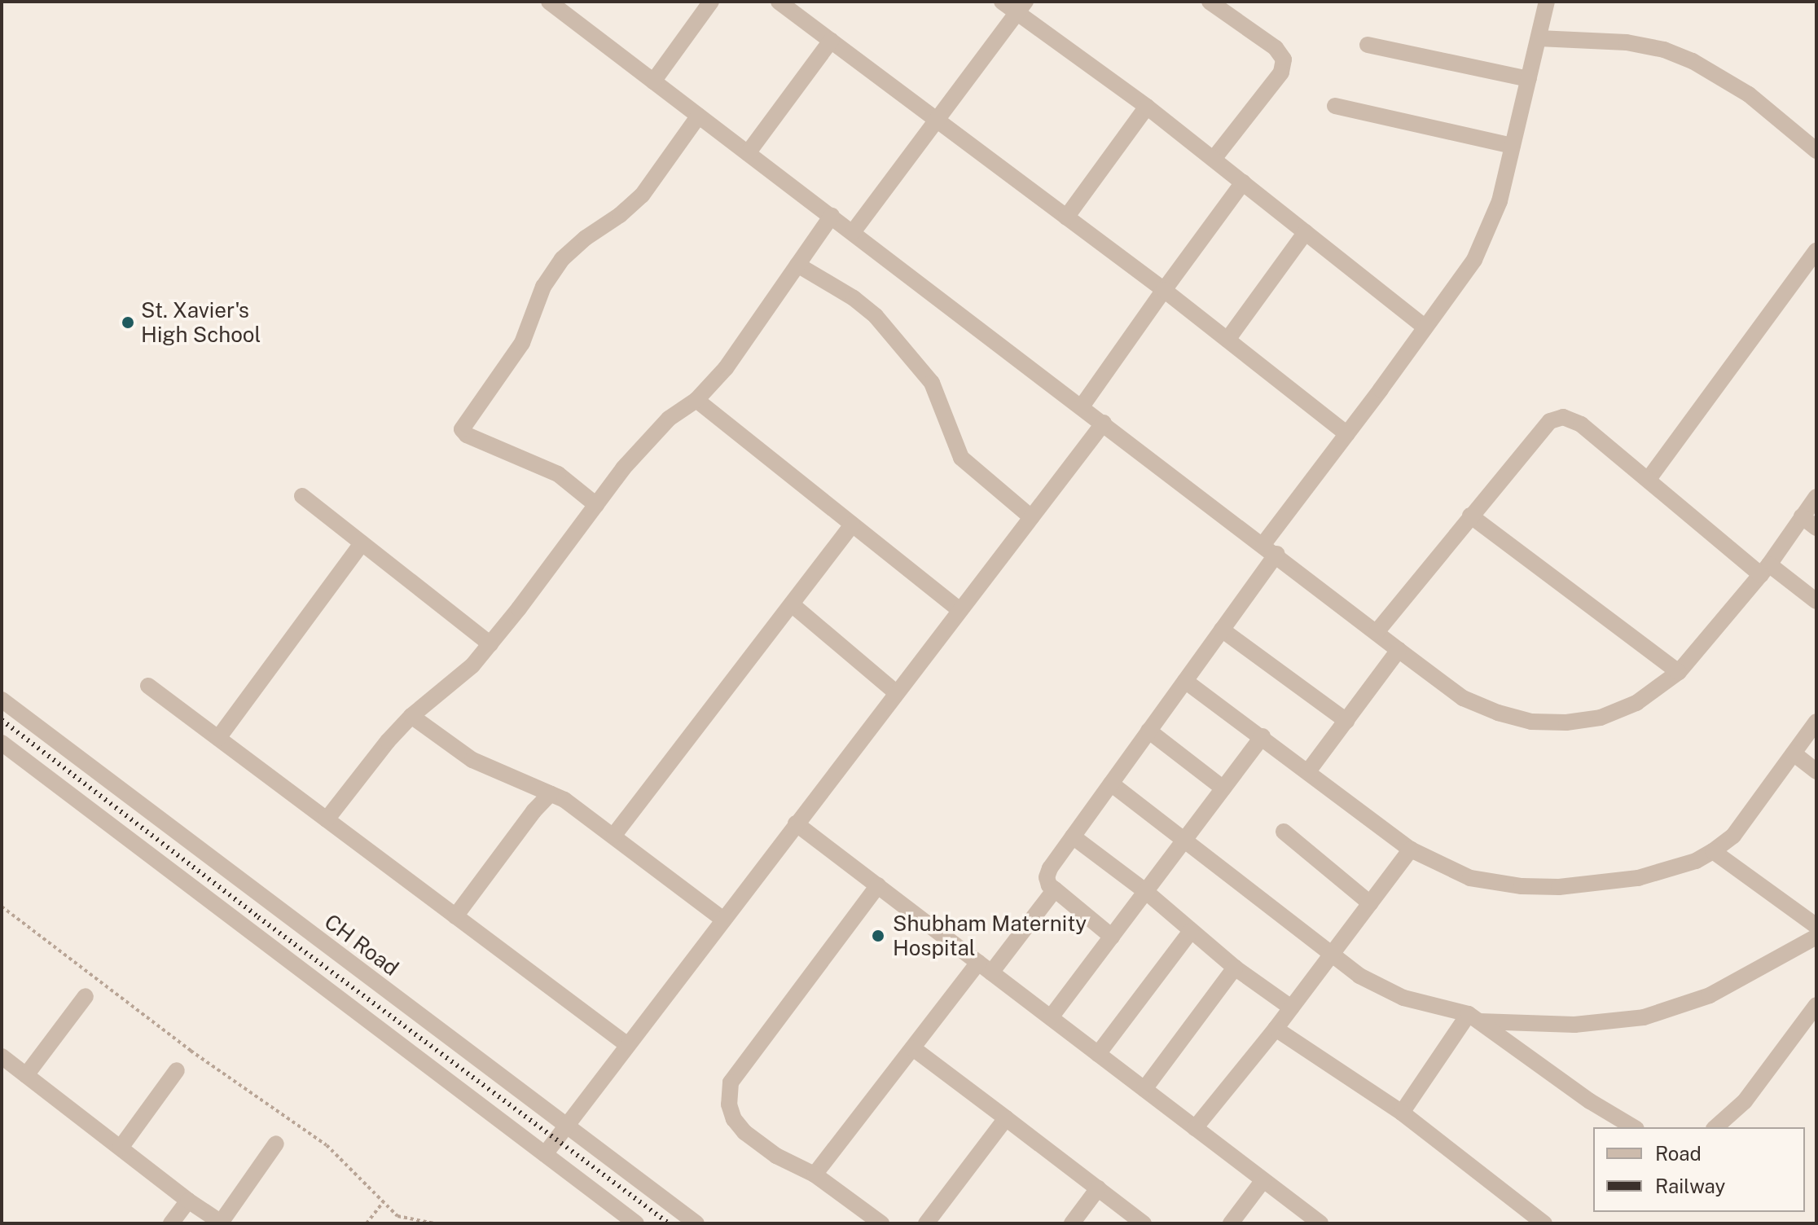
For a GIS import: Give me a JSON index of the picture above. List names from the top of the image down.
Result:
{
  "streets": {
    "street": ["CH Road"]
  },
  "places": ["St. Xavier's High School", "Shubham Maternity Hospital"],
  "legend": ["Road", "Railway"]
}
